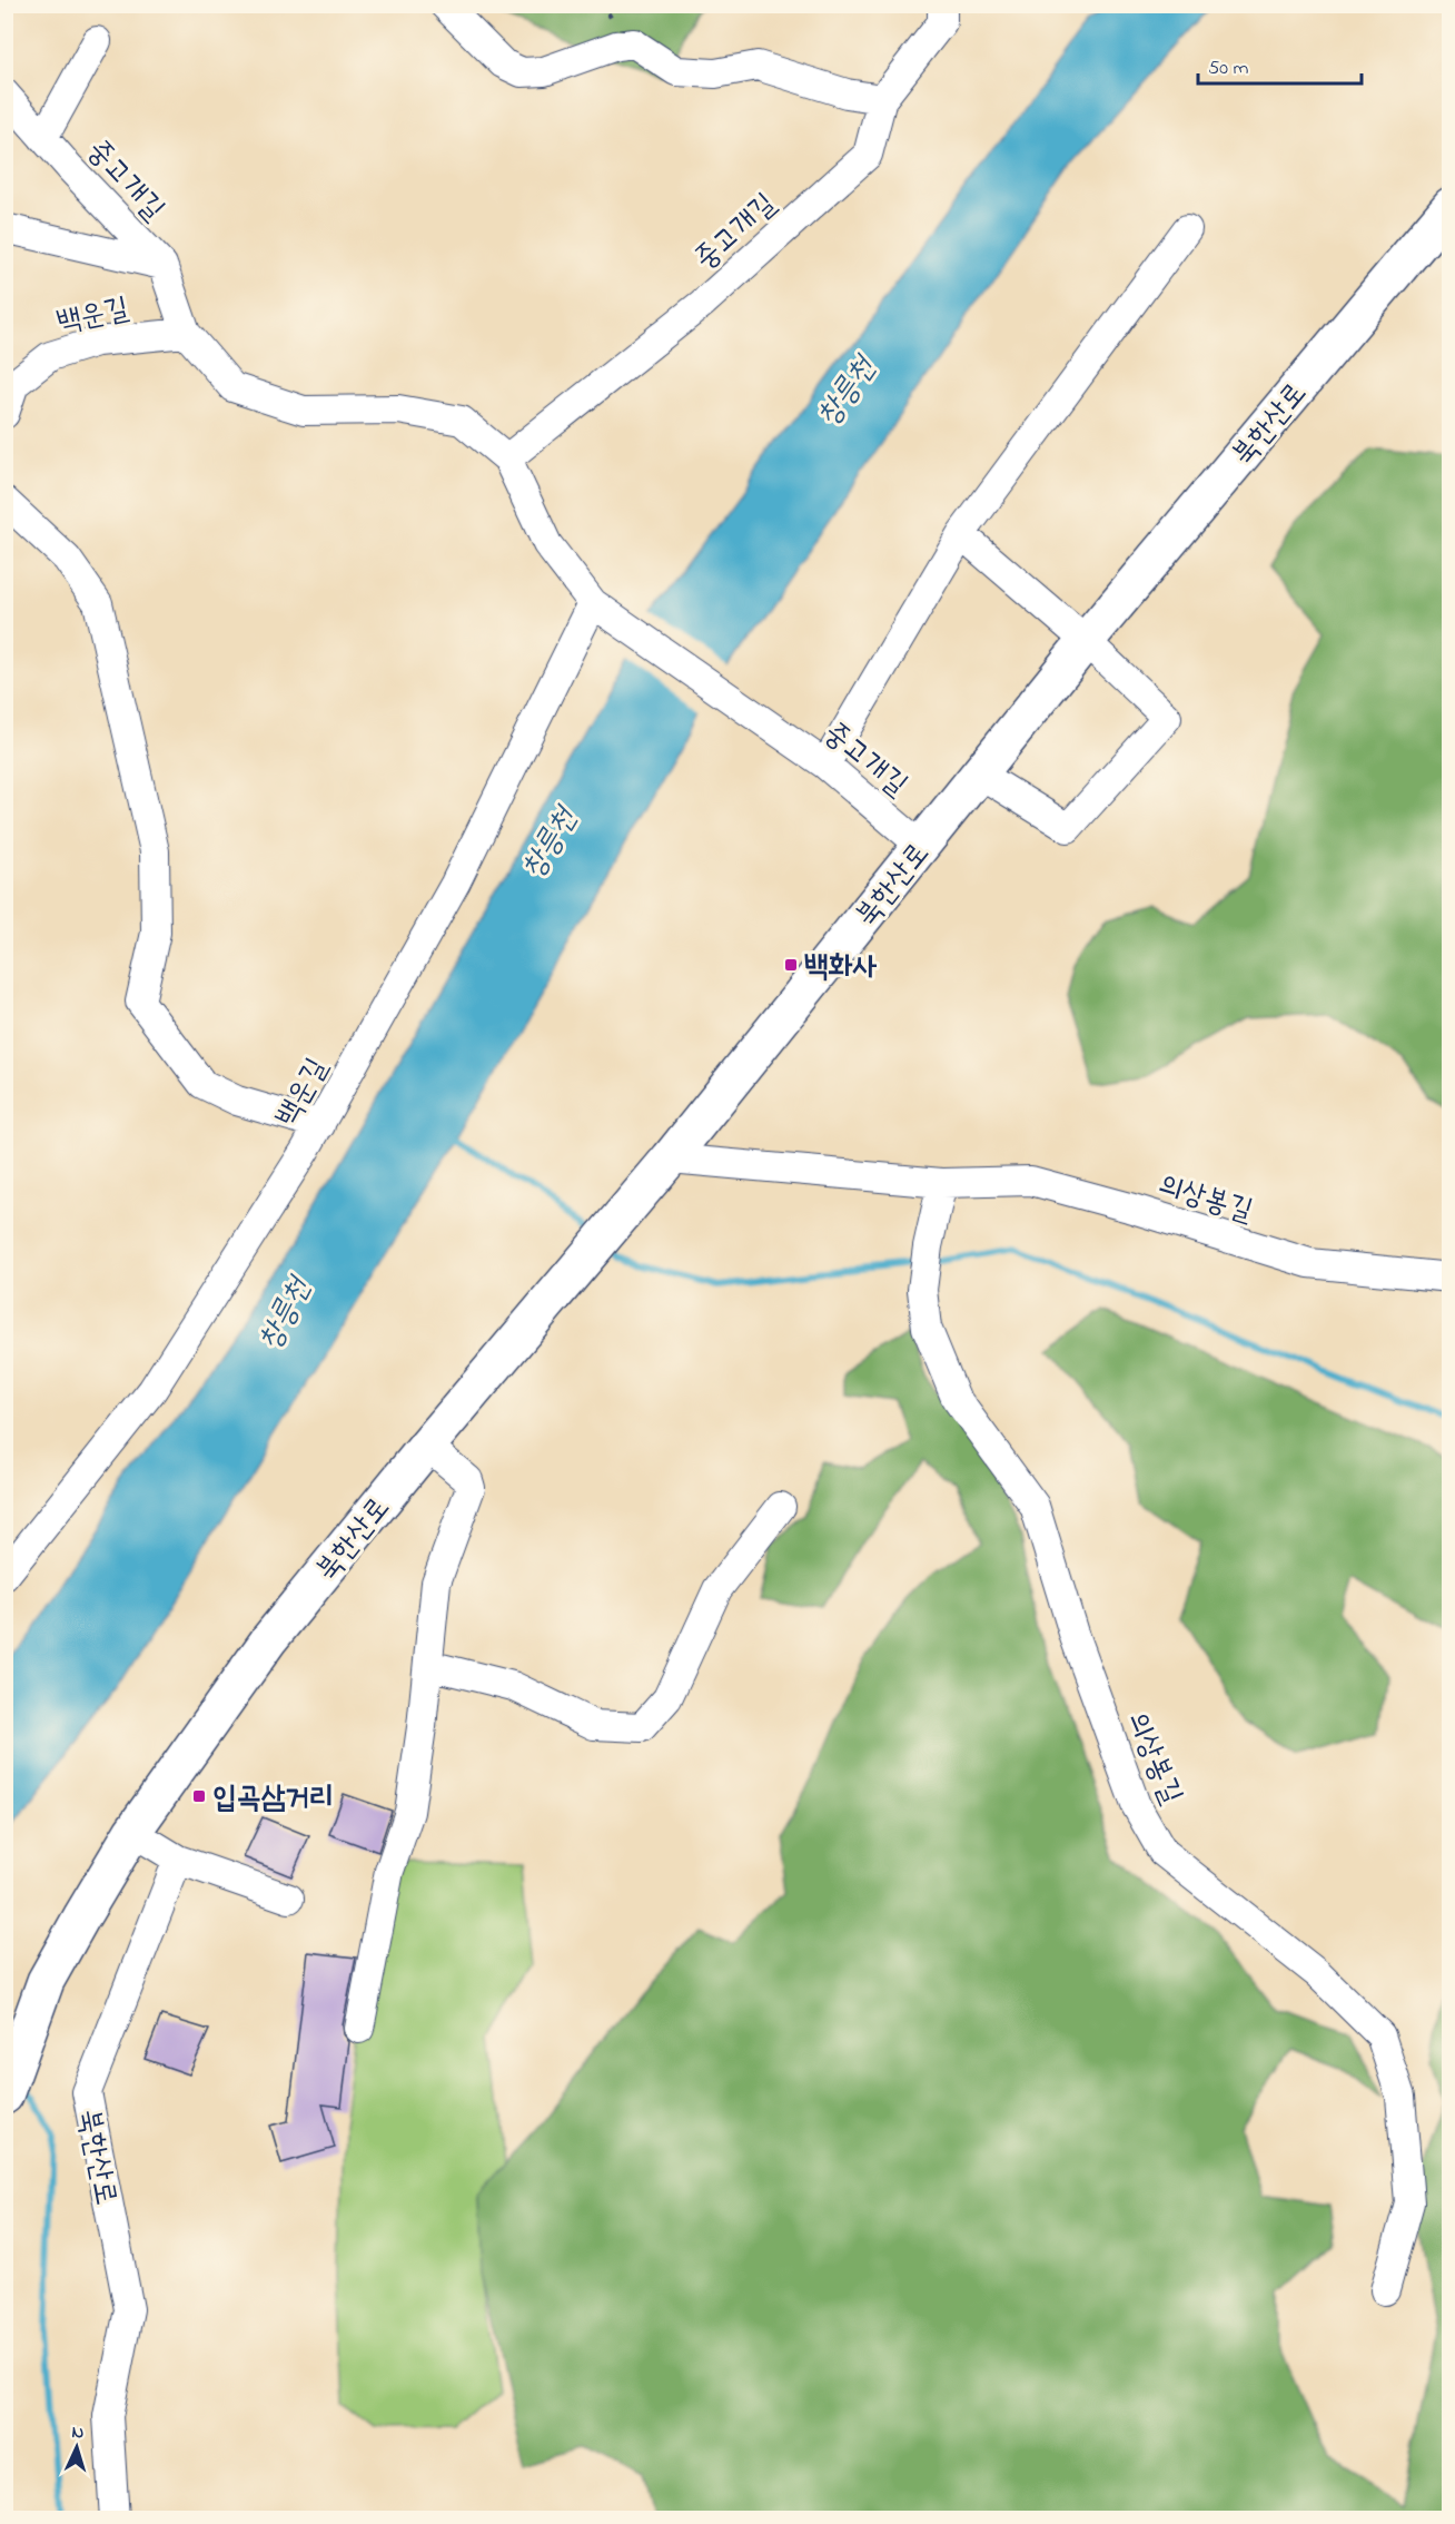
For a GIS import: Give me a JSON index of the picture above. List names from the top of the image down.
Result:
{
  "streets": {
    "main road": ["북한산로"],
    "street": ["중고개길", "백운길", "의상봉길"]
  },
  "crossings": [
    ["중고개길", "백운길"],
    ["중고개길", "북한산로"],
    ["북한산로", "의상봉길"]
  ],
  "water": ["창릉천"],
  "places": {
    "transit": ["백화사", "입곡삼거리"]
  },
  "scale_bar": "50 m",
  "north": "top"
}
